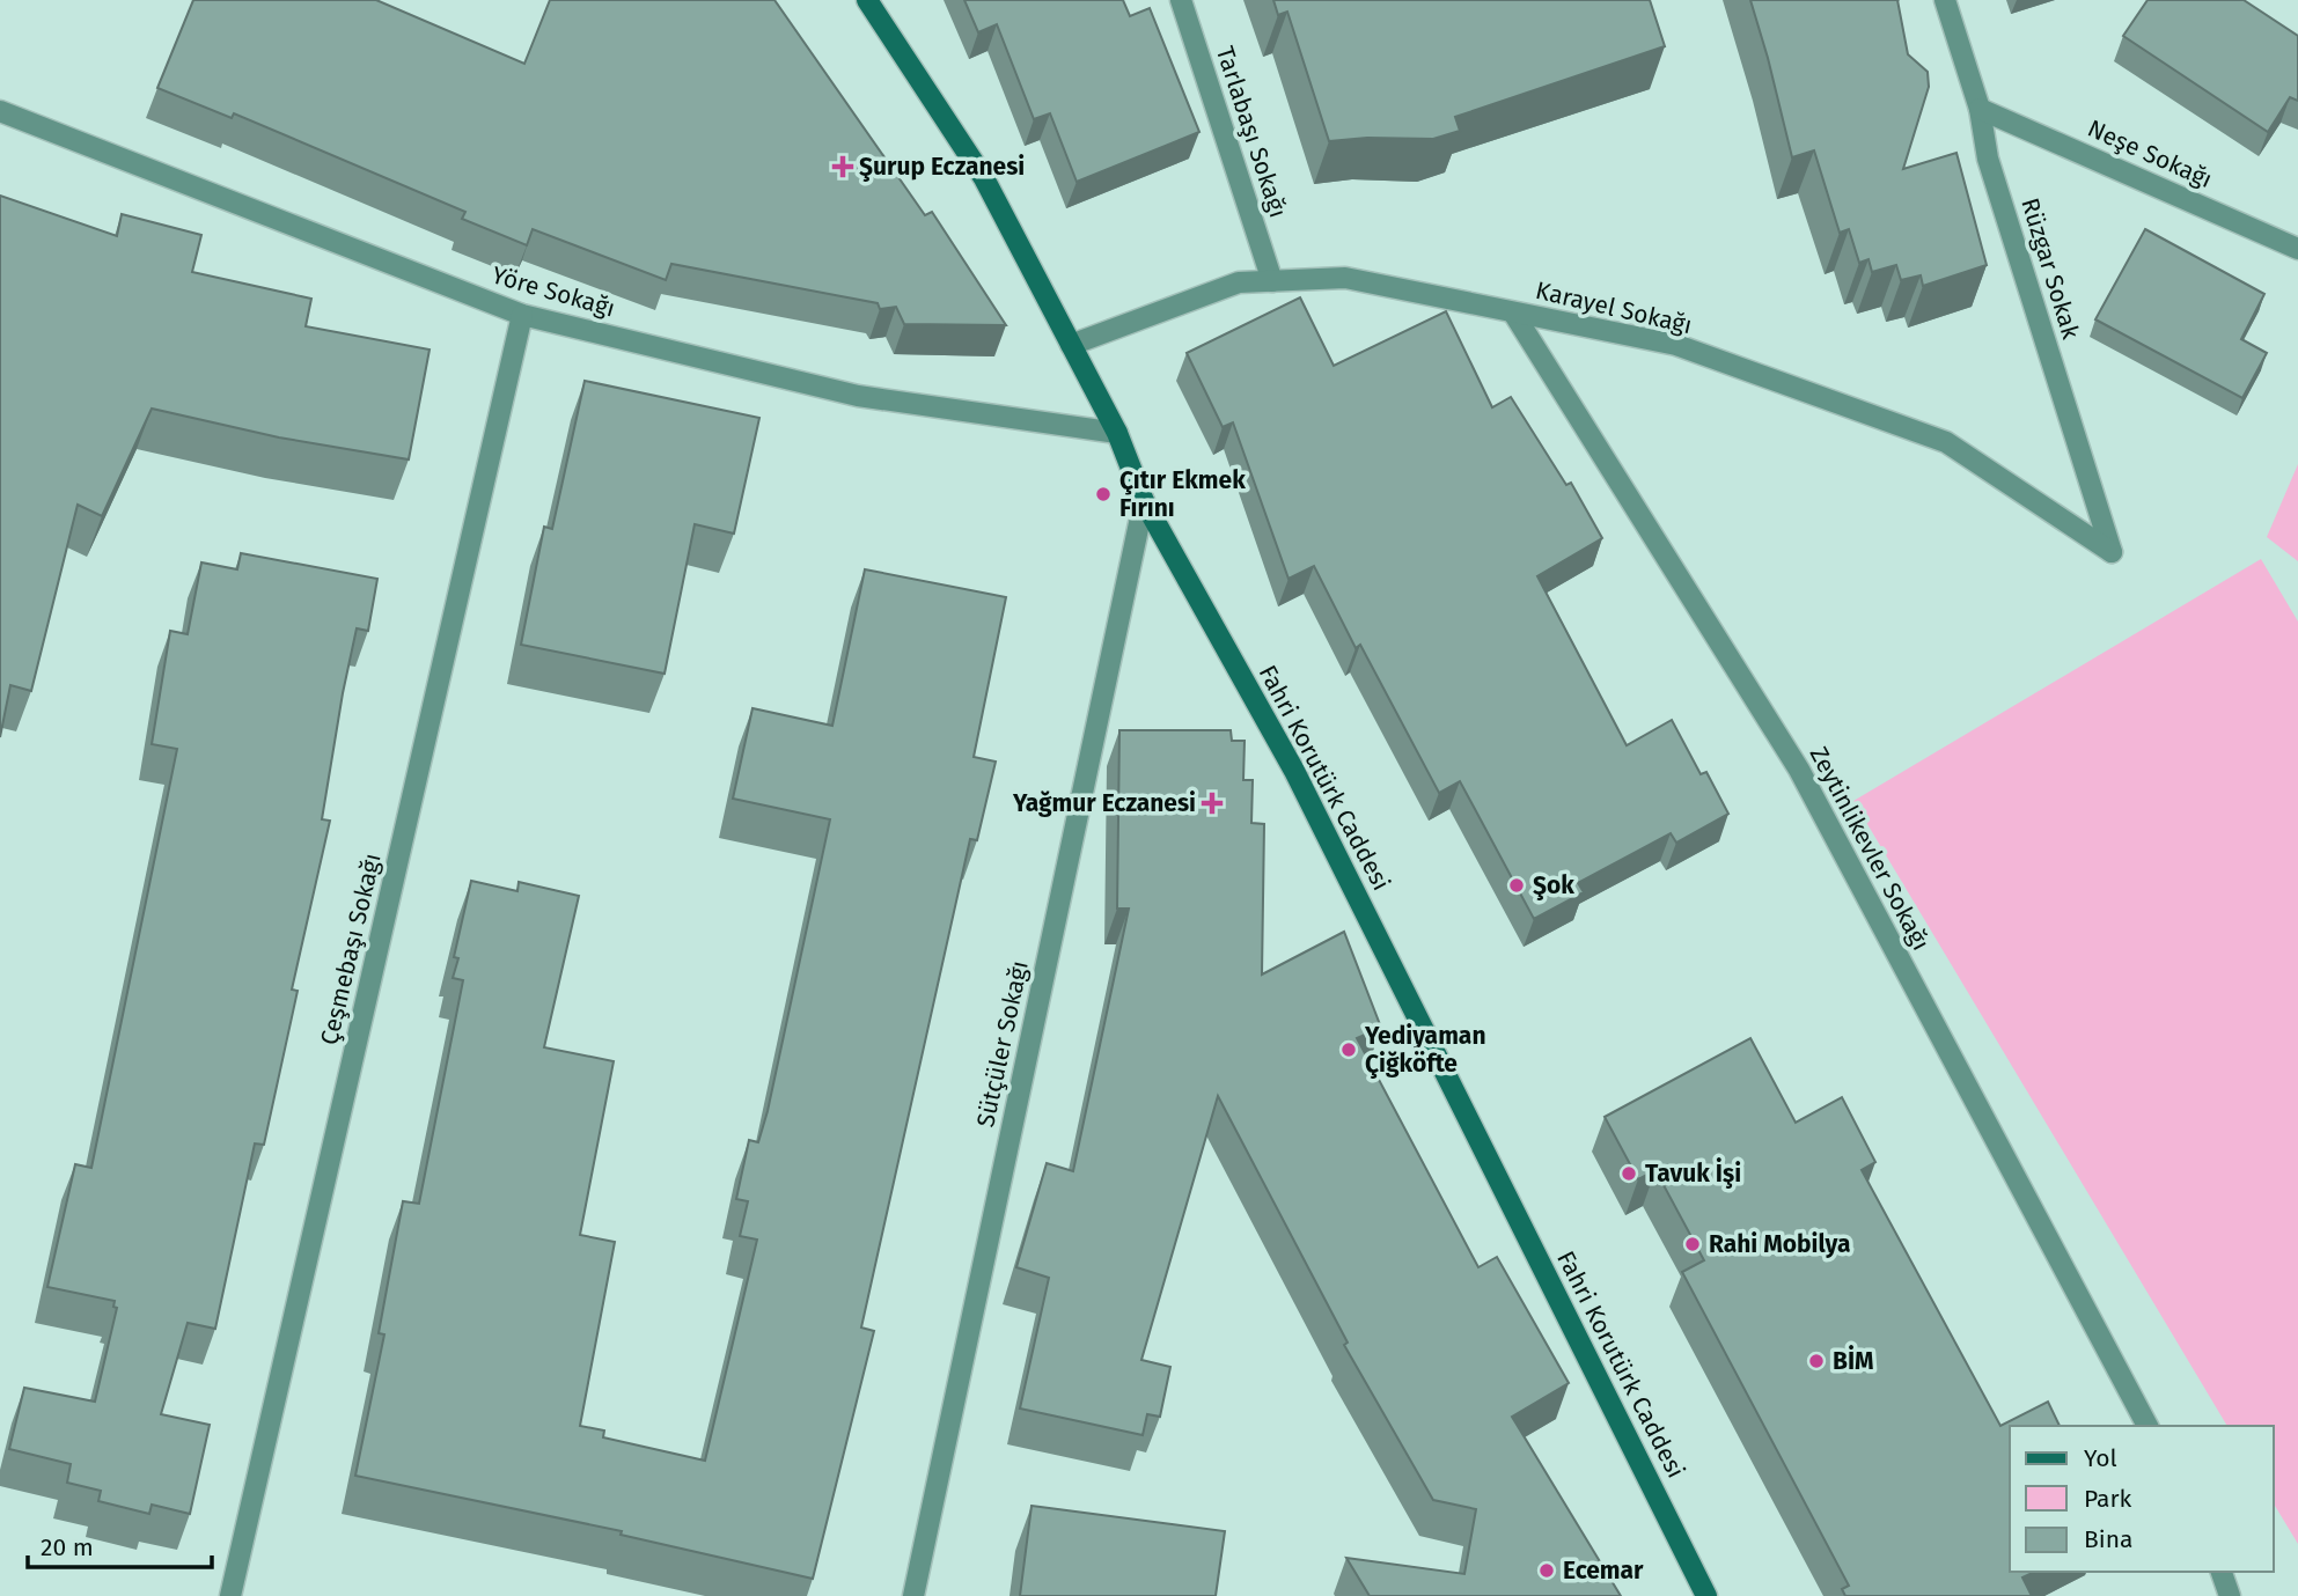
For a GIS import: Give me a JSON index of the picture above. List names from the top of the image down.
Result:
{
  "streets": {
    "street": [
      "Tarlabaşı Sokağı",
      "Neşe Sokağı",
      "Rüzgar Sokak",
      "Yöre Sokağı",
      "Karayel Sokağı",
      "Fahri Korutürk Caddesi",
      "Zeytinlikevler Sokağı",
      "Çeşmebaşı Sokağı",
      "Sütçüler Sokağı"
    ]
  },
  "crossings": [
    ["Tarlabaşı Sokağı", "Karayel Sokağı"],
    ["Neşe Sokağı", "Rüzgar Sokak"],
    ["Rüzgar Sokak", "Karayel Sokağı"],
    ["Yöre Sokağı", "Fahri Korutürk Caddesi"],
    ["Yöre Sokağı", "Çeşmebaşı Sokağı"],
    ["Karayel Sokağı", "Fahri Korutürk Caddesi"],
    ["Karayel Sokağı", "Zeytinlikevler Sokağı"],
    ["Fahri Korutürk Caddesi", "Sütçüler Sokağı"]
  ],
  "places": {
    "health": ["Şurup Eczanesi", "Yağmur Eczanesi"],
    "other": [
      "Çıtır Ekmek Fırını",
      "Şok",
      "Yediyaman Çiğköfte",
      "Tavuk İşi",
      "Rahi Mobilya",
      "BİM",
      "Ecemar"
    ]
  },
  "legend": ["Yol", "Park", "Bina"],
  "scale_bar": "20 m"
}
